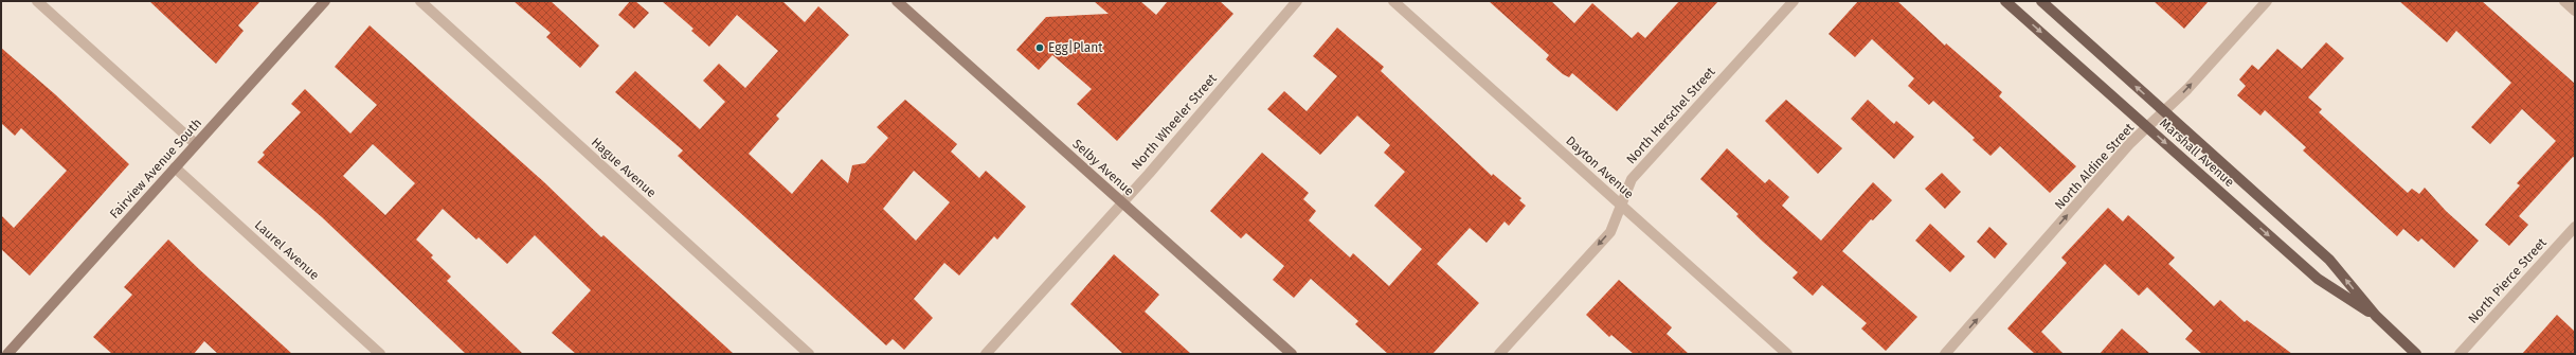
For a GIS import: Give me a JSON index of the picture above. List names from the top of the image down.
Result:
{
  "streets": {
    "main road": ["Marshall Avenue"],
    "street": [
      "North Herschel Street",
      "North Wheeler Street",
      "North Aldine Street",
      "Hague Avenue",
      "Selby Avenue",
      "Dayton Avenue",
      "Fairview Avenue South",
      "Laurel Avenue",
      "North Pierce Street"
    ]
  },
  "crossings": [
    ["North Herschel Street", "Dayton Avenue"],
    ["North Wheeler Street", "Selby Avenue"],
    ["Marshall Avenue", "North Aldine Street"],
    ["Fairview Avenue South", "Laurel Avenue"]
  ],
  "one_way": ["North Herschel Street", "North Aldine Street"],
  "places": ["Egg|Plant"]
}
